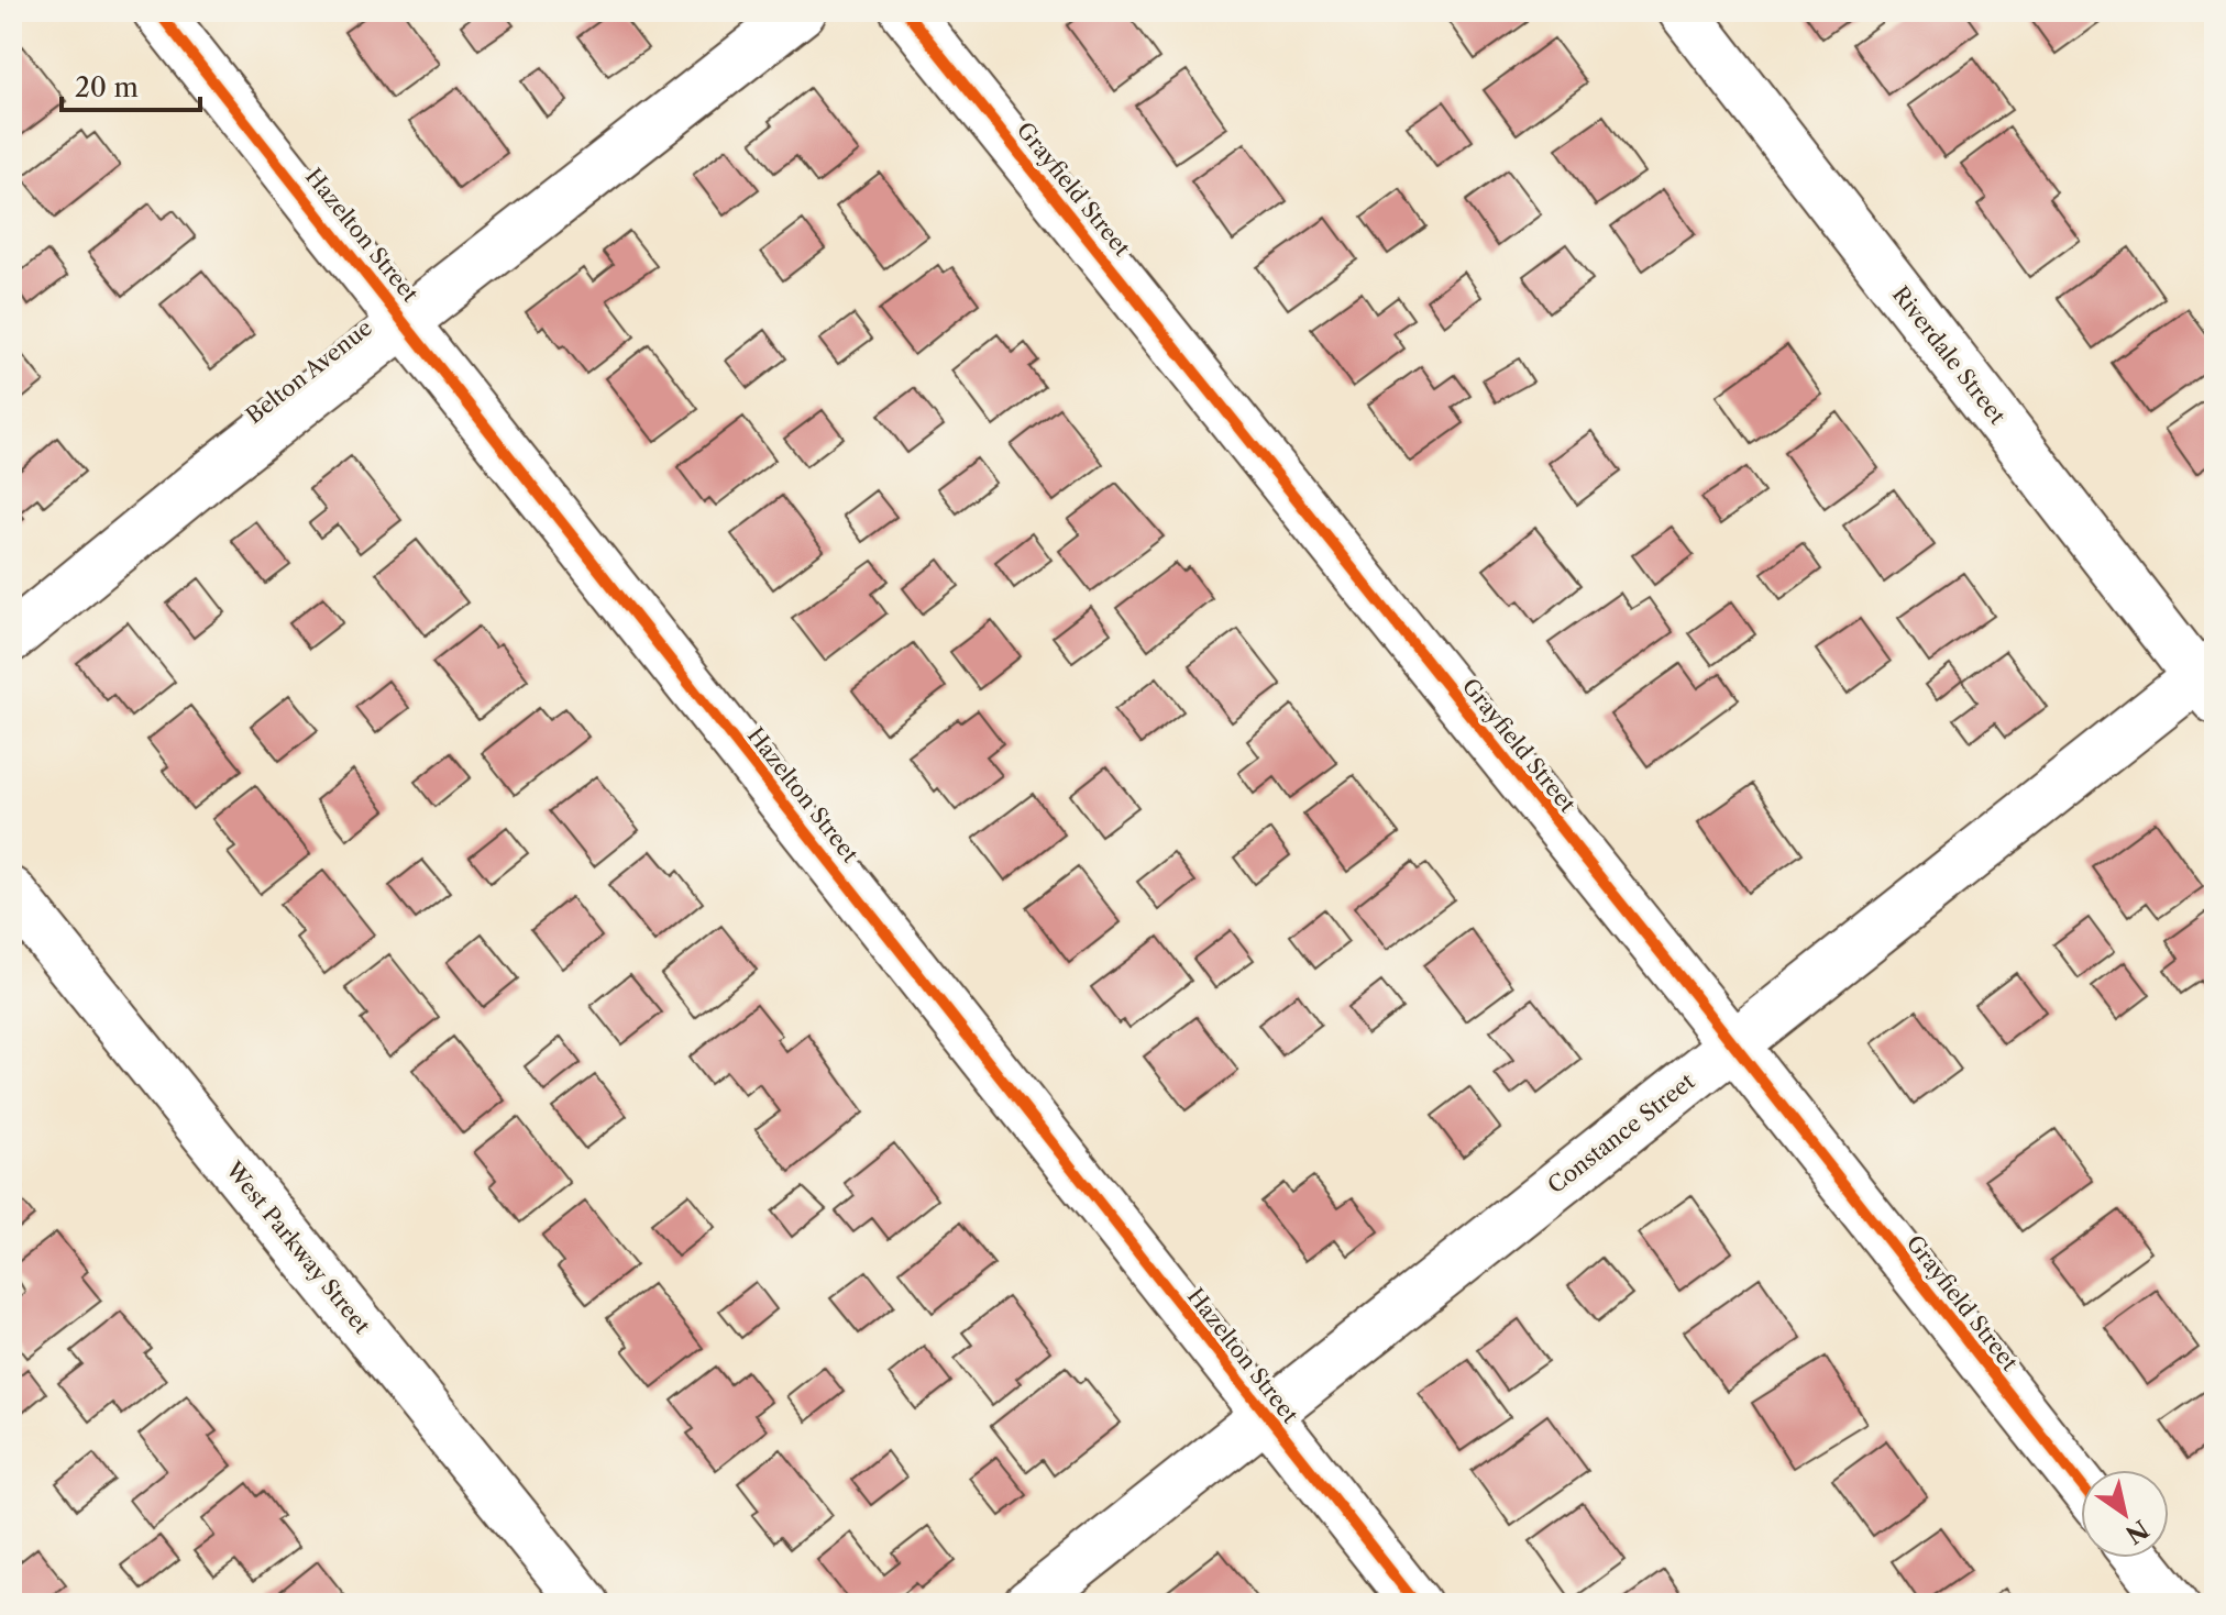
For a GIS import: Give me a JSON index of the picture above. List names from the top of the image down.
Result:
{
  "streets": {
    "street": [
      "Grayfield Street",
      "Hazelton Street",
      "Riverdale Street",
      "Belton Avenue",
      "Constance Street",
      "West Parkway Street"
    ]
  },
  "crossings": [
    ["Grayfield Street", "Constance Street"],
    ["Hazelton Street", "Belton Avenue"],
    ["Hazelton Street", "Constance Street"],
    ["Riverdale Street", "Constance Street"]
  ],
  "scale_bar": "20 m",
  "north": "bottom right"
}
